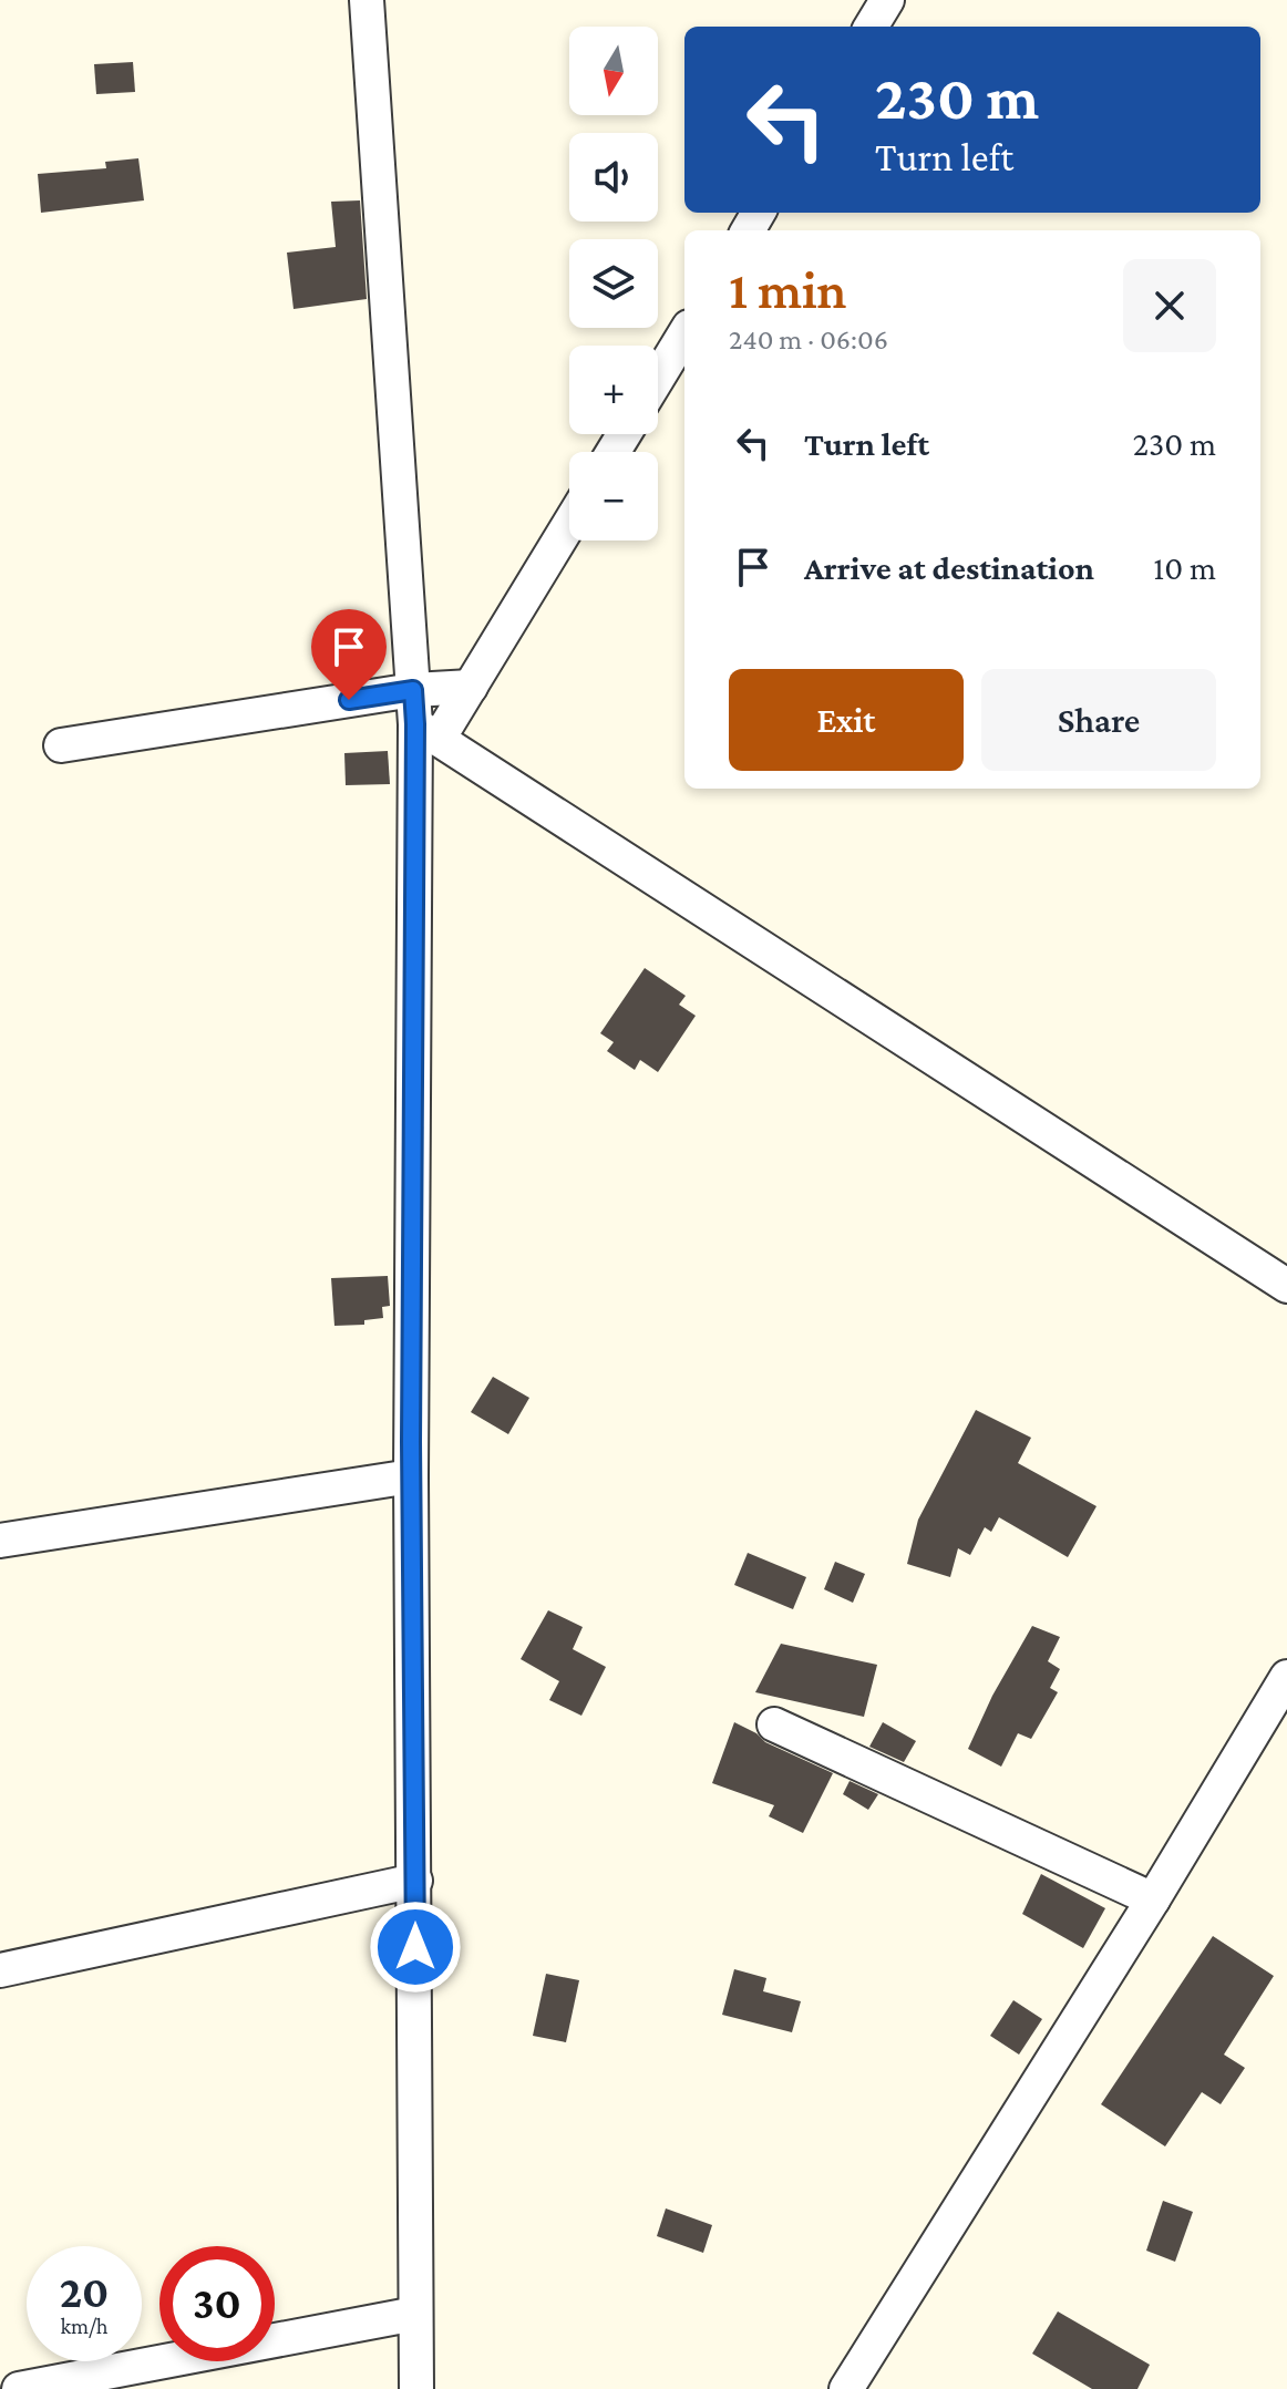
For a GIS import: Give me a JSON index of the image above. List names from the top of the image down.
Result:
{
  "north": "bottom",
  "page": {
    "map_buttons": ["+", "−"],
    "turn": ["230 m", "Turn left"],
    "heading": ["1 min", "240 m · 06:06"],
    "list": [
      {
        "name": "Turn left",
        "value": "230 m"
      },
      {
        "name": "Arrive at destination",
        "value": "10 m"
      }
    ],
    "buttons": ["Exit", "Share"],
    "speed": "20 km/h",
    "limit": "30"
  }
}
